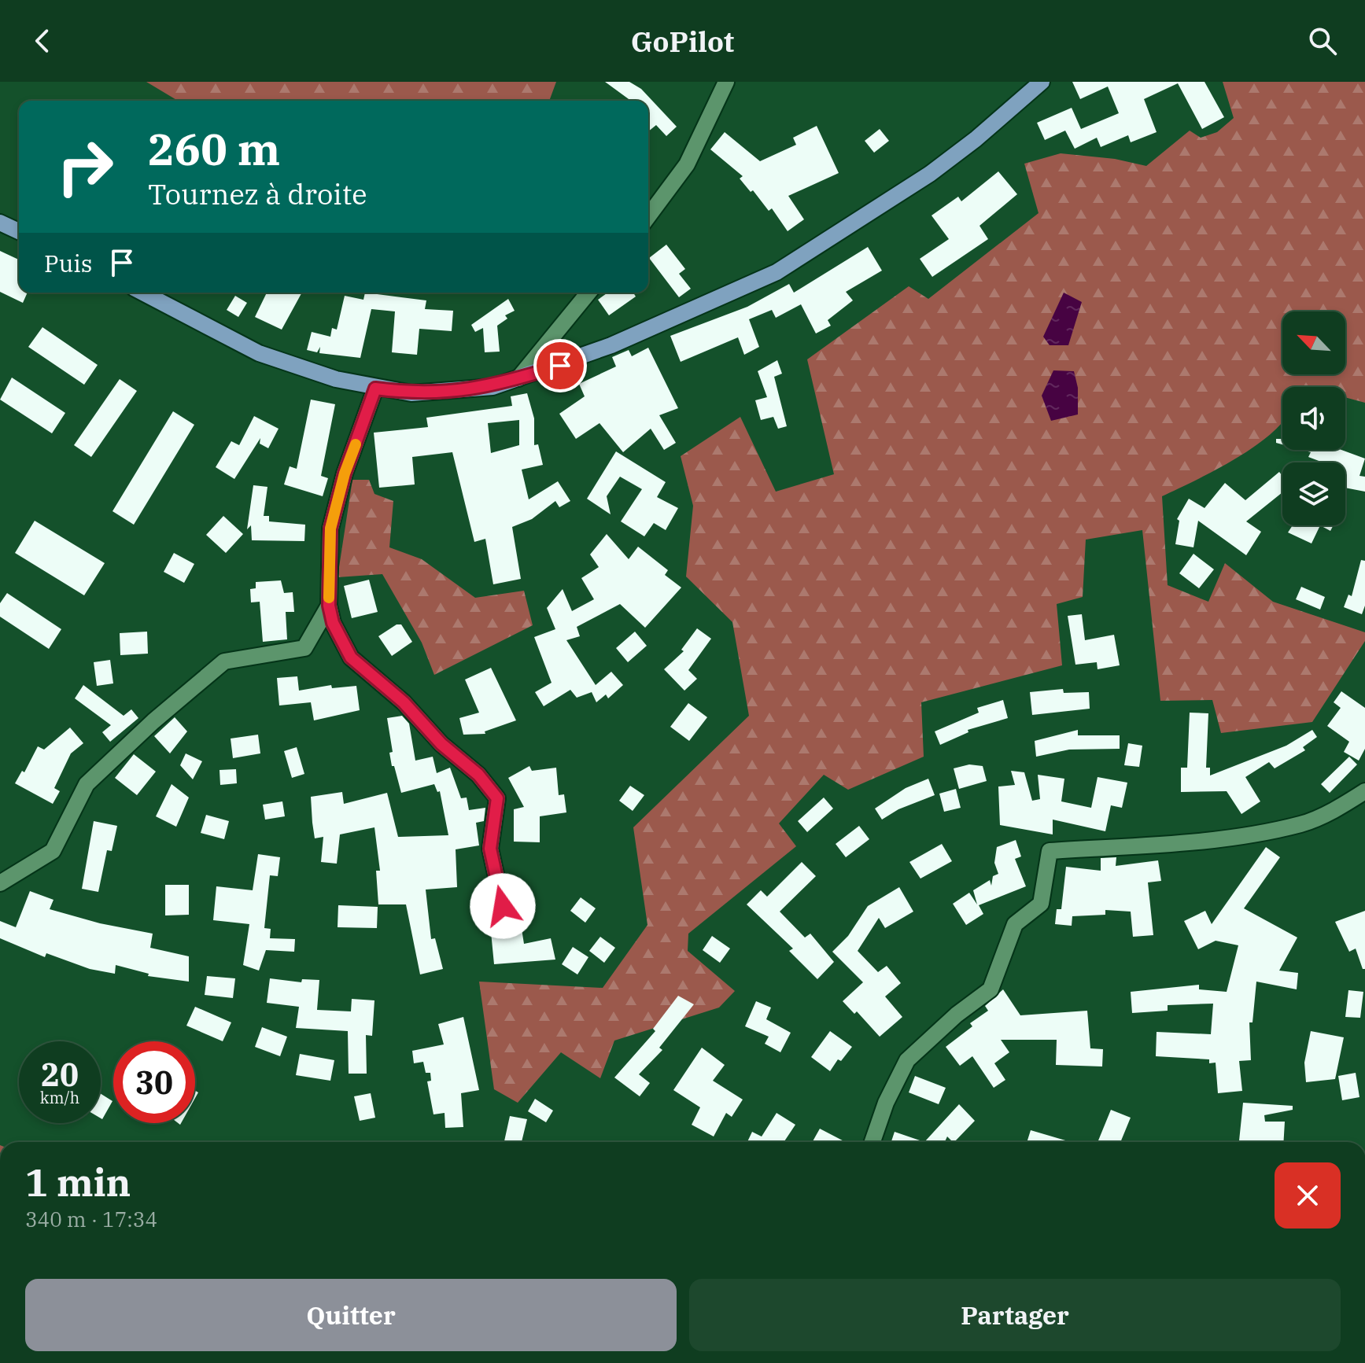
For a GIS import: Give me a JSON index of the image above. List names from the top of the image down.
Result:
{
  "north": "top left",
  "page": {
    "header": "GoPilot",
    "turn": ["260 m", "Tournez à droite"],
    "then": "Puis",
    "speed": "20 km/h",
    "limit": "30",
    "heading": ["1 min", "340 m · 17:34"],
    "buttons": ["Quitter", "Partager"]
  }
}
